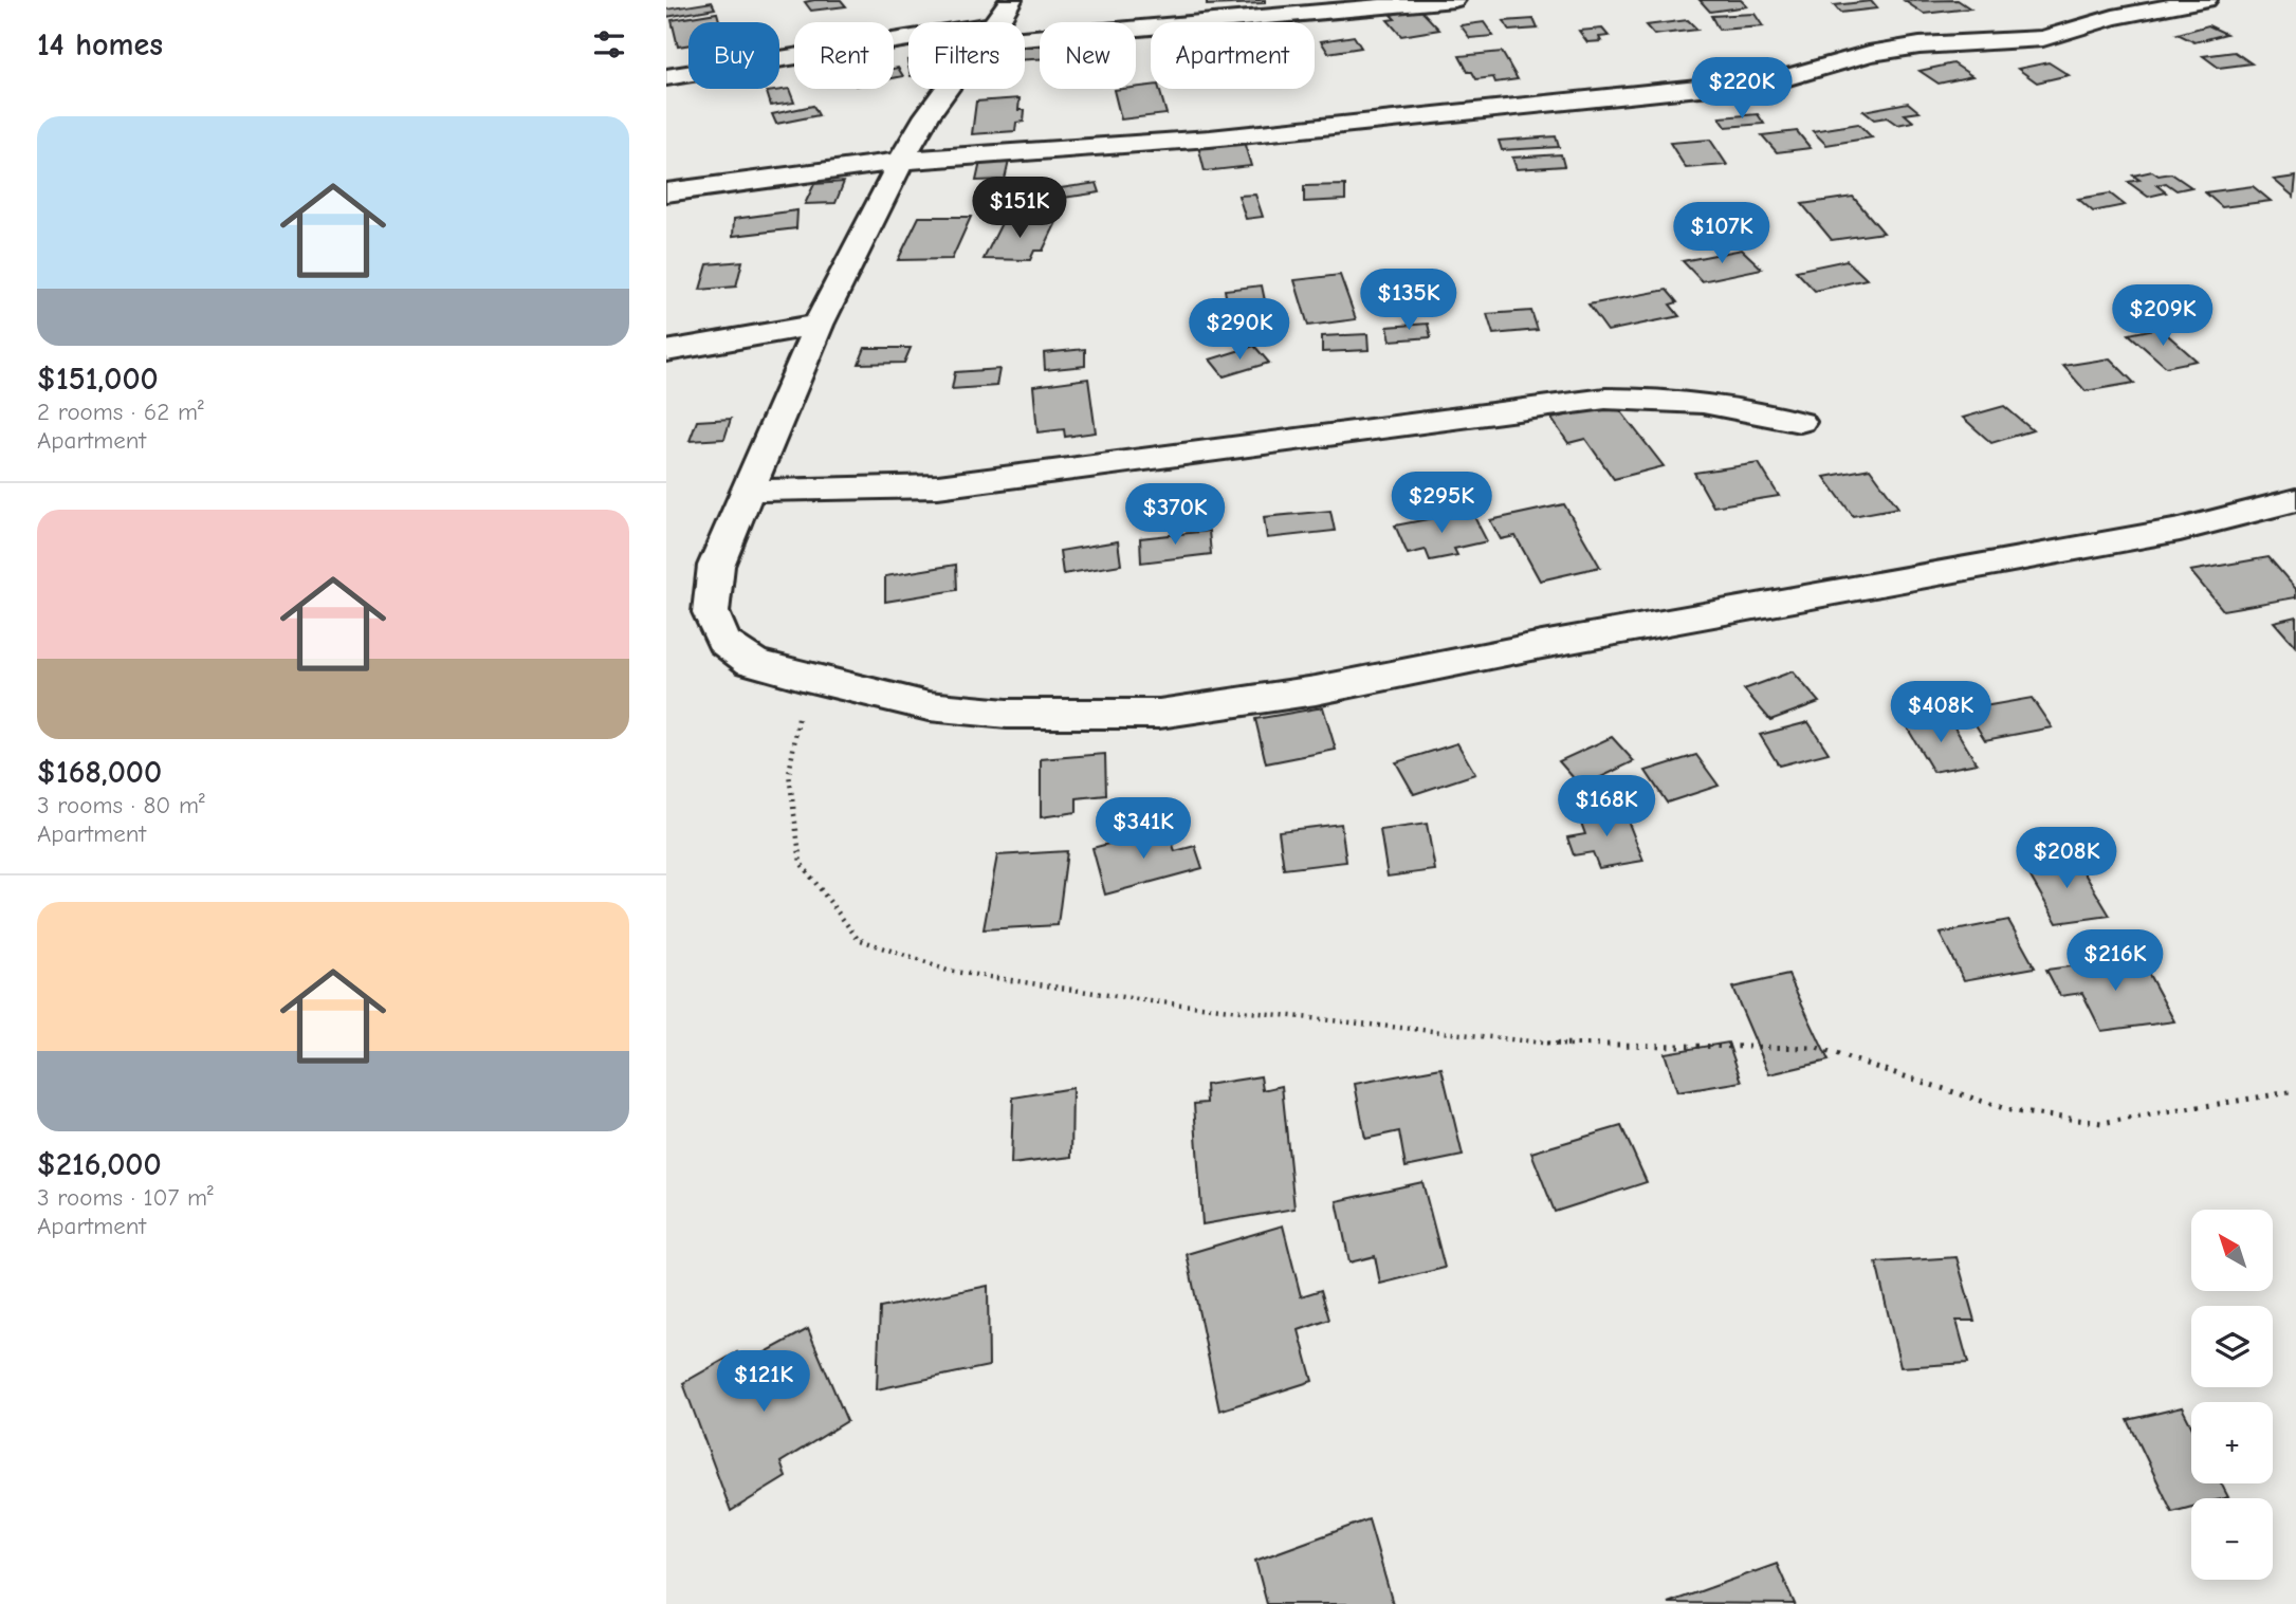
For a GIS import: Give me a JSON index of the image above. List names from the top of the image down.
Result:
{
  "north": "top left",
  "page": {
    "heading": "14 homes",
    "chip": [
      "Buy",
      "Rent",
      "Filters",
      "New",
      "Apartment"
    ],
    "price": [
      "$220K",
      "$151K",
      "$107K",
      "$135K",
      "$209K",
      "$290K",
      "$295K",
      "$370K",
      "$408K",
      "$168K",
      "$341K",
      "$208K",
      "$216K",
      "$121K"
    ],
    "list": [
      {
        "name": "$151,000",
        "note": "2 rooms · 62 m² · Apartment"
      },
      {
        "name": "$168,000",
        "note": "3 rooms · 80 m² · Apartment"
      },
      {
        "name": "$216,000",
        "note": "3 rooms · 107 m² · Apartment"
      }
    ],
    "map_buttons": ["+", "−"]
  }
}
